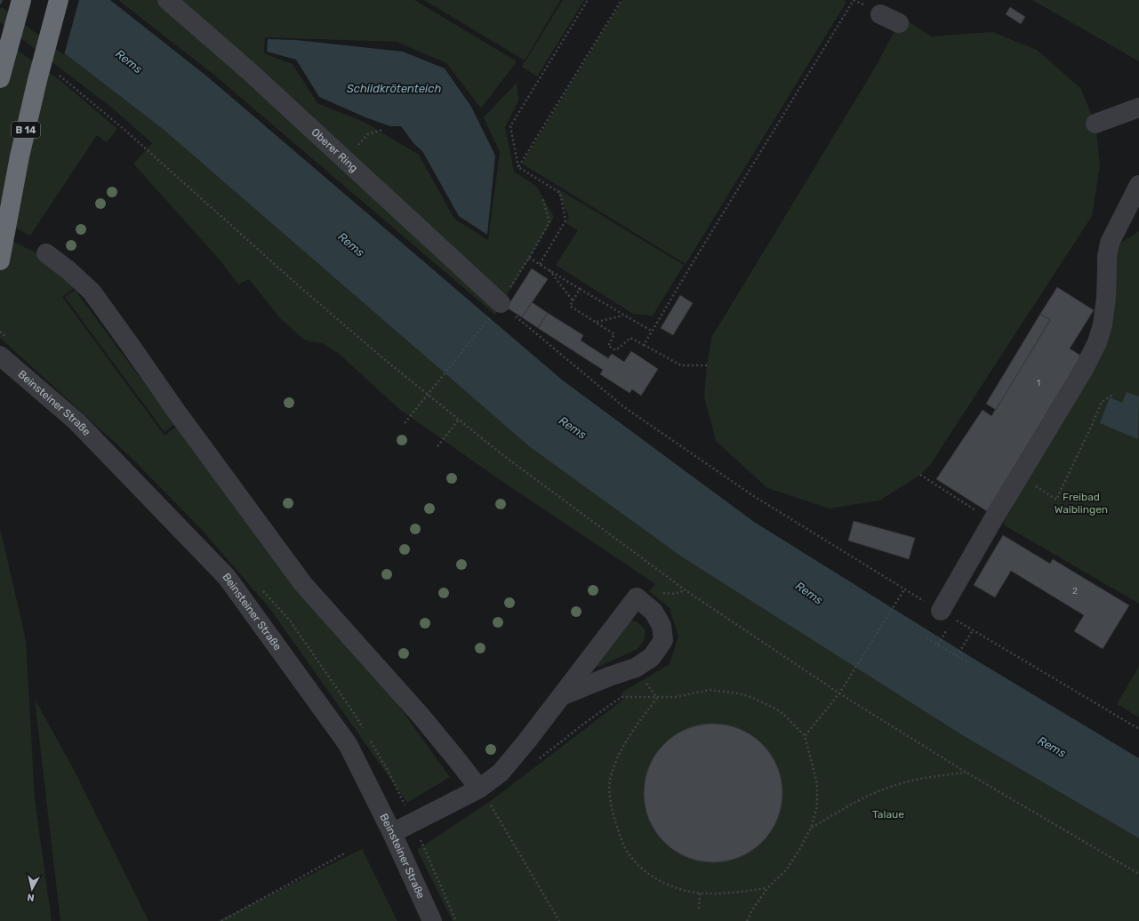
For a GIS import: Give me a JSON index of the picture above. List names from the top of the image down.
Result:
{
  "streets": {
    "highway": ["B 14"],
    "street": ["Oberer Ring", "Beinsteiner Straße"]
  },
  "water": ["Rems", "Schildkrötenteich"],
  "parks": ["Freibad Waiblingen", "Talaue"],
  "house_numbers": ["1", "2"],
  "north": "bottom"
}
